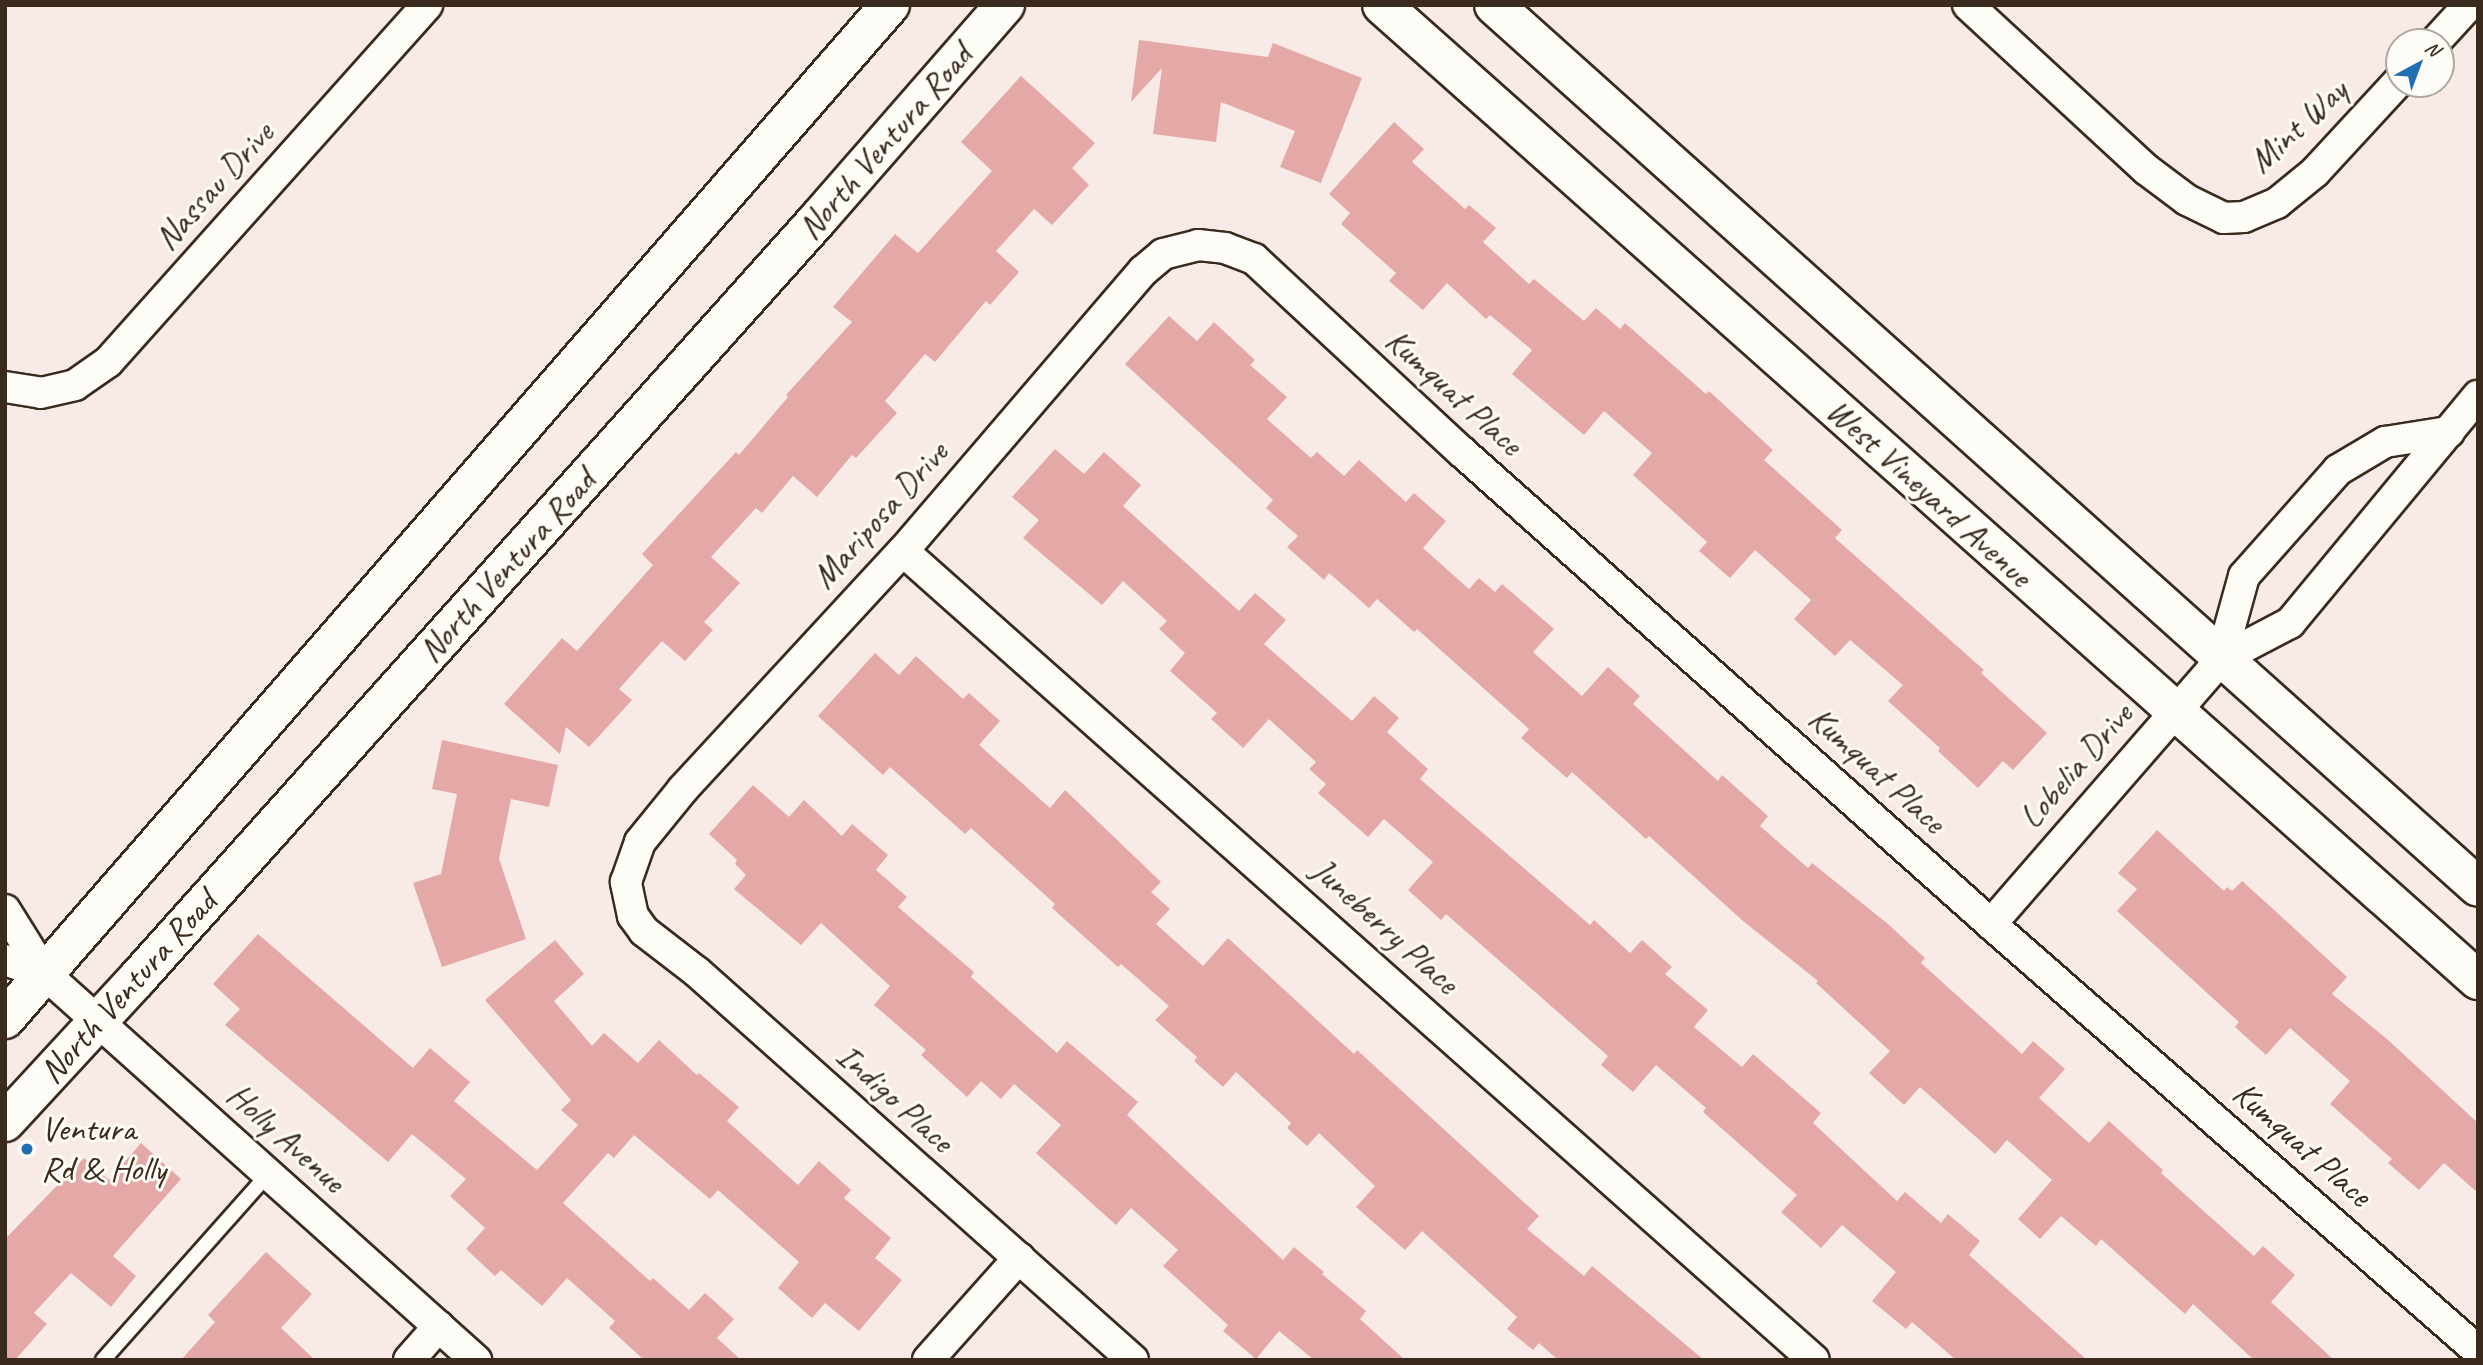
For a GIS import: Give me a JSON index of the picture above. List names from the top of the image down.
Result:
{
  "streets": {
    "main road": ["North Ventura Road", "West Vineyard Avenue"],
    "street": [
      "Mint Way",
      "Nassau Drive",
      "Kumquat Place",
      "Mariposa Drive",
      "Lobelia Drive",
      "Juneberry Place",
      "Indigo Place",
      "Holly Avenue"
    ]
  },
  "crossings": [
    ["North Ventura Road", "Holly Avenue"],
    ["Kumquat Place", "Mariposa Drive"],
    ["Kumquat Place", "Lobelia Drive"],
    ["West Vineyard Avenue", "Lobelia Drive"],
    ["Mariposa Drive", "Juneberry Place"],
    ["Mariposa Drive", "Indigo Place"]
  ],
  "places": ["Ventura Rd & Holly"],
  "north": "top right"
}
